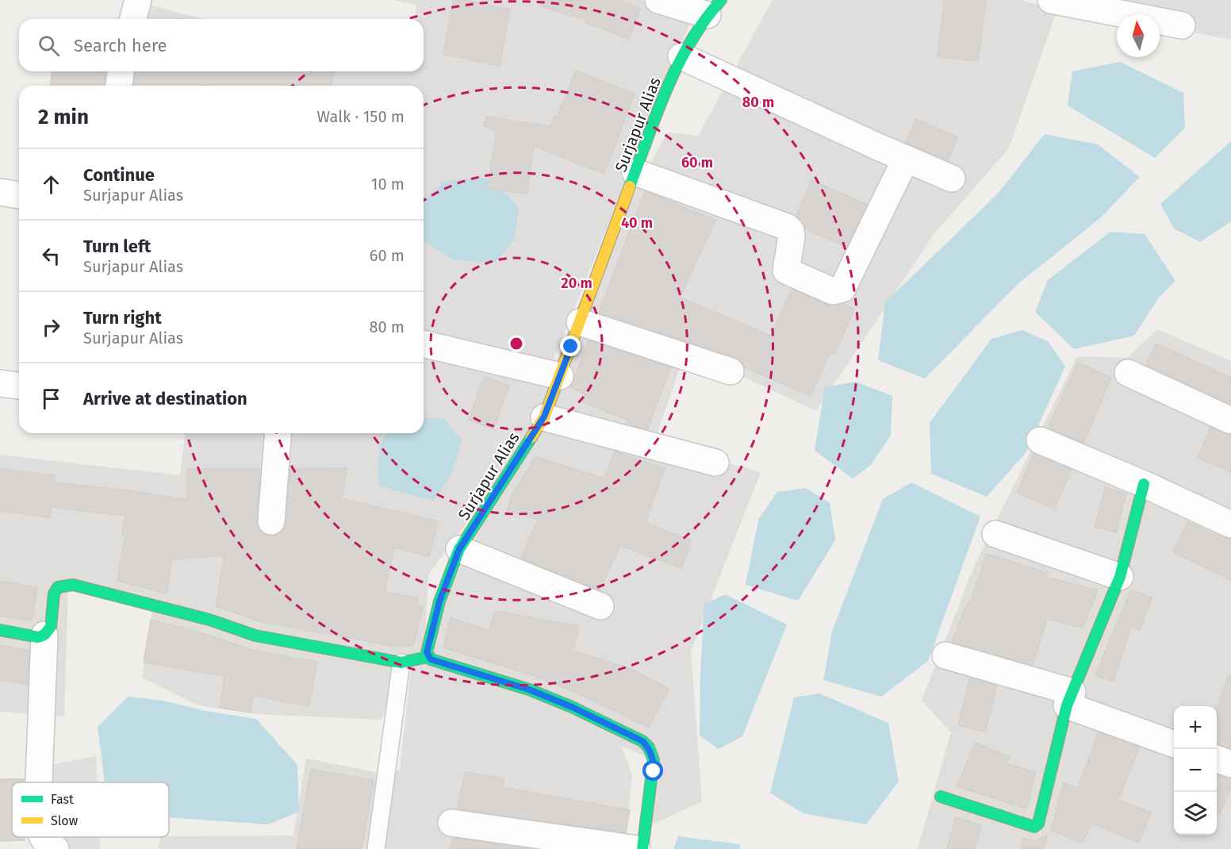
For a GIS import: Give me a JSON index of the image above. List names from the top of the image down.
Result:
{
  "streets": {
    "street": ["Surjapur Alias"]
  },
  "legend": ["Fast", "Slow"],
  "north": "top",
  "page": {
    "search": "Search here",
    "heading": ["2 min", "Walk · 150 m"],
    "list": [
      ["Continue", "Surjapur Alias", "10 m"],
      ["Turn left", "Surjapur Alias", "60 m"],
      ["Turn right", "Surjapur Alias", "80 m"],
      "Arrive at destination"
    ],
    "map_buttons": ["+", "−"]
  },
  "rings": [
    "80 m",
    "60 m",
    "40 m",
    "20 m"
  ]
}
